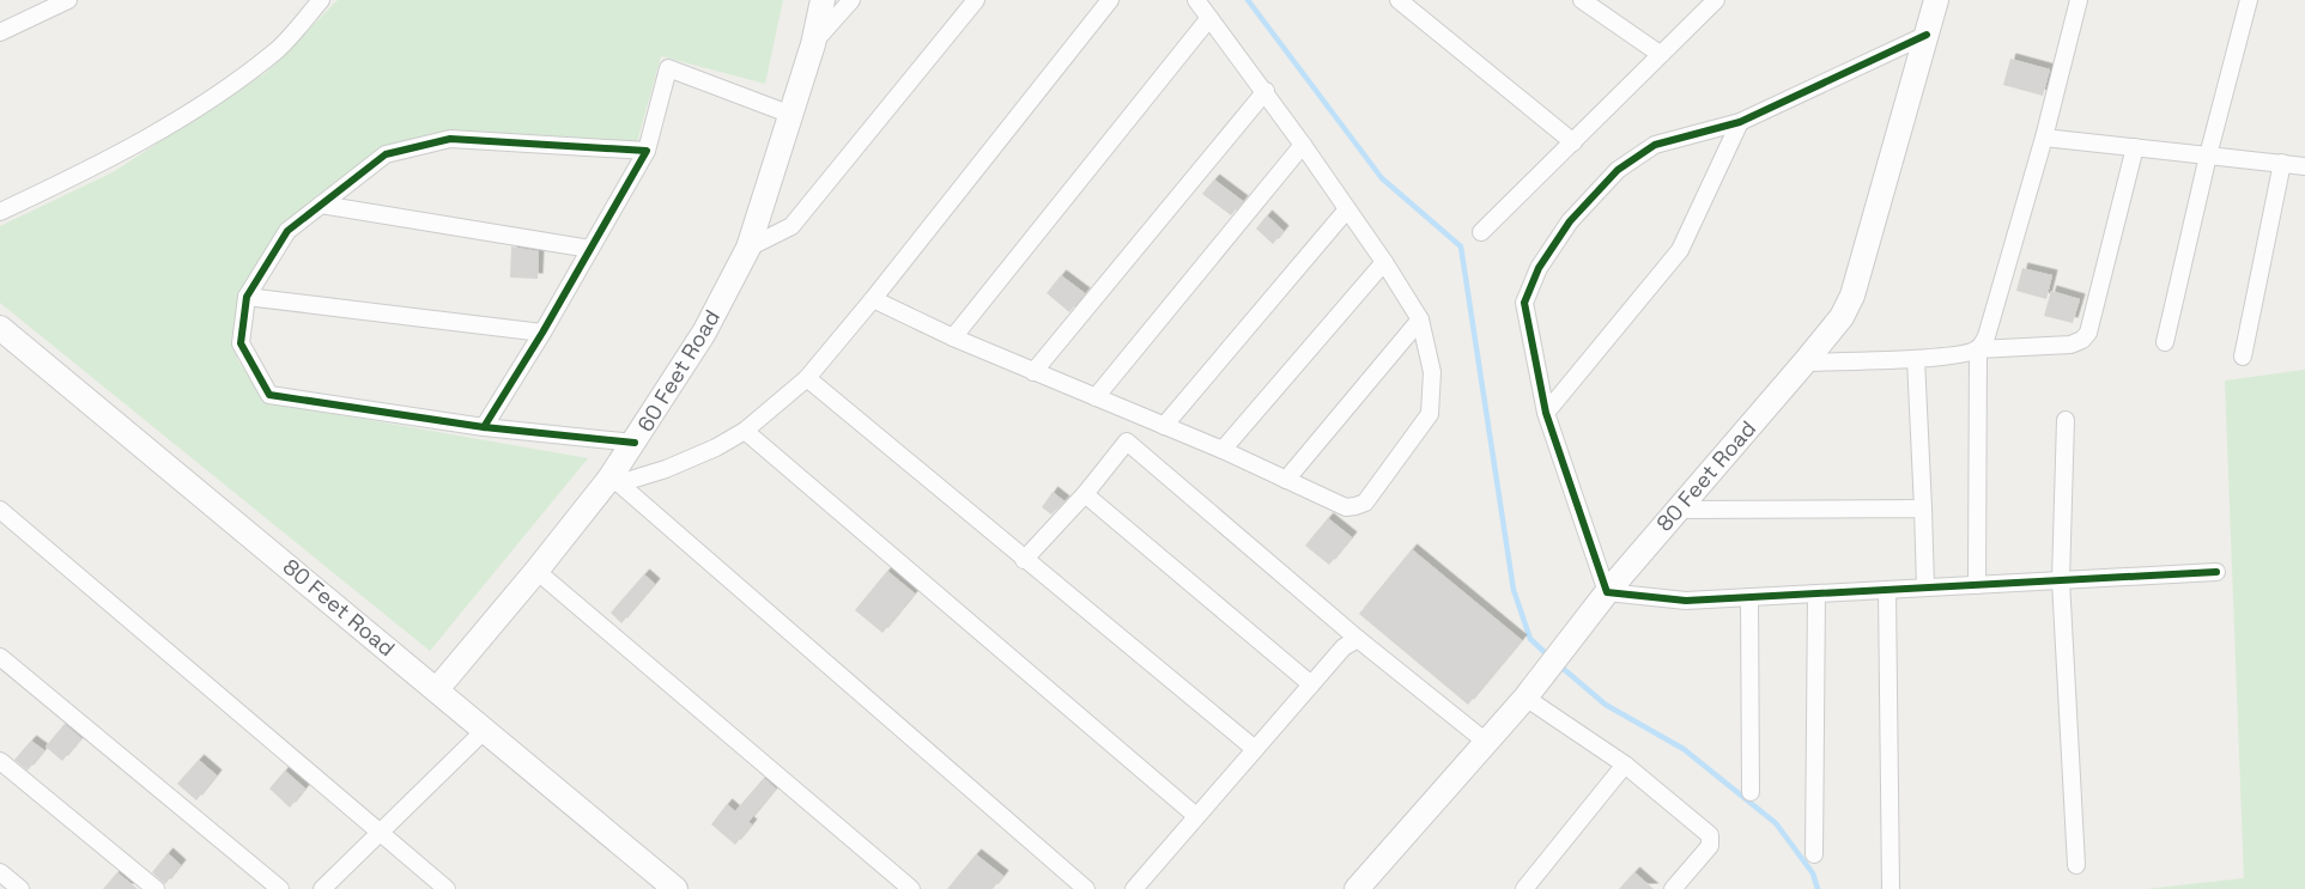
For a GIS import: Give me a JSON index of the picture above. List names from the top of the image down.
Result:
{
  "streets": {
    "street": ["60 Feet Road", "80 Feet Road"]
  },
  "crossings": [
    ["60 Feet Road", "80 Feet Road"]
  ]
}
